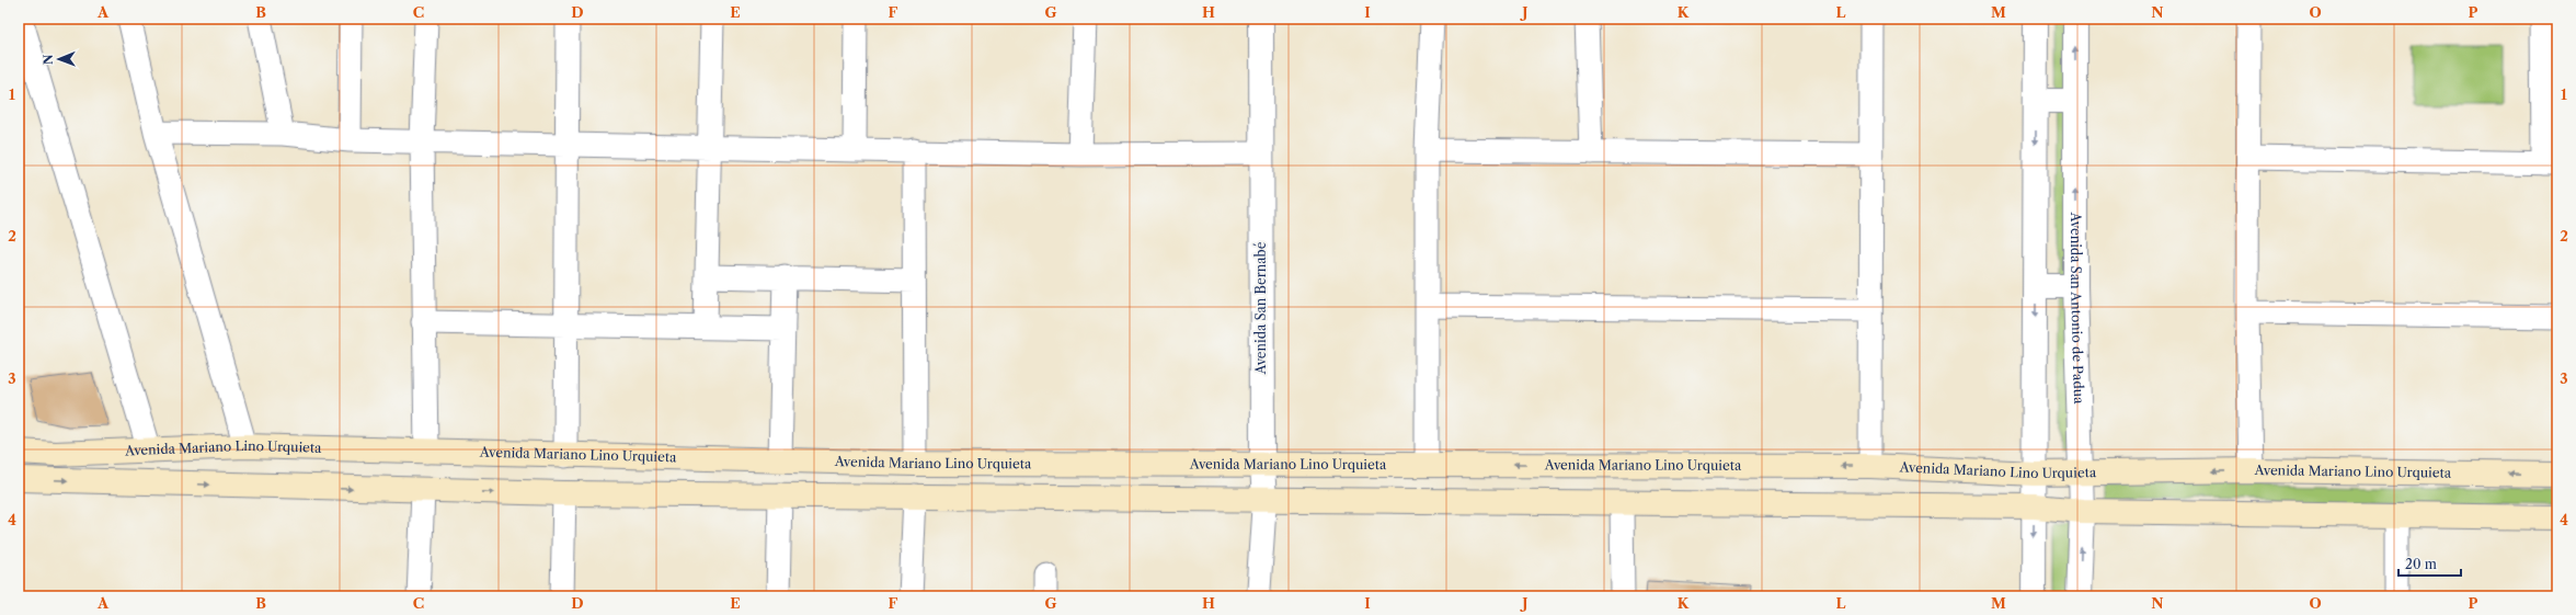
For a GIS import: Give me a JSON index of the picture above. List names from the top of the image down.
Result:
{
  "streets": {
    "main road": ["Avenida Mariano Lino Urquieta"],
    "street": ["Avenida San Bernabé", "Avenida San Antonio de Padua"]
  },
  "crossings": [
    ["Avenida San Bernabé", "Avenida Mariano Lino Urquieta"],
    ["Avenida San Antonio de Padua", "Avenida Mariano Lino Urquieta"]
  ],
  "scale_bar": "20 m",
  "north": "left",
  "grid": {
    "columns": [
      "A",
      "B",
      "C",
      "D",
      "E",
      "F",
      "G",
      "H",
      "I",
      "J",
      "K",
      "L",
      "M",
      "N",
      "O",
      "P"
    ],
    "rows": [
      "1",
      "2",
      "3",
      "4"
    ]
  }
}
